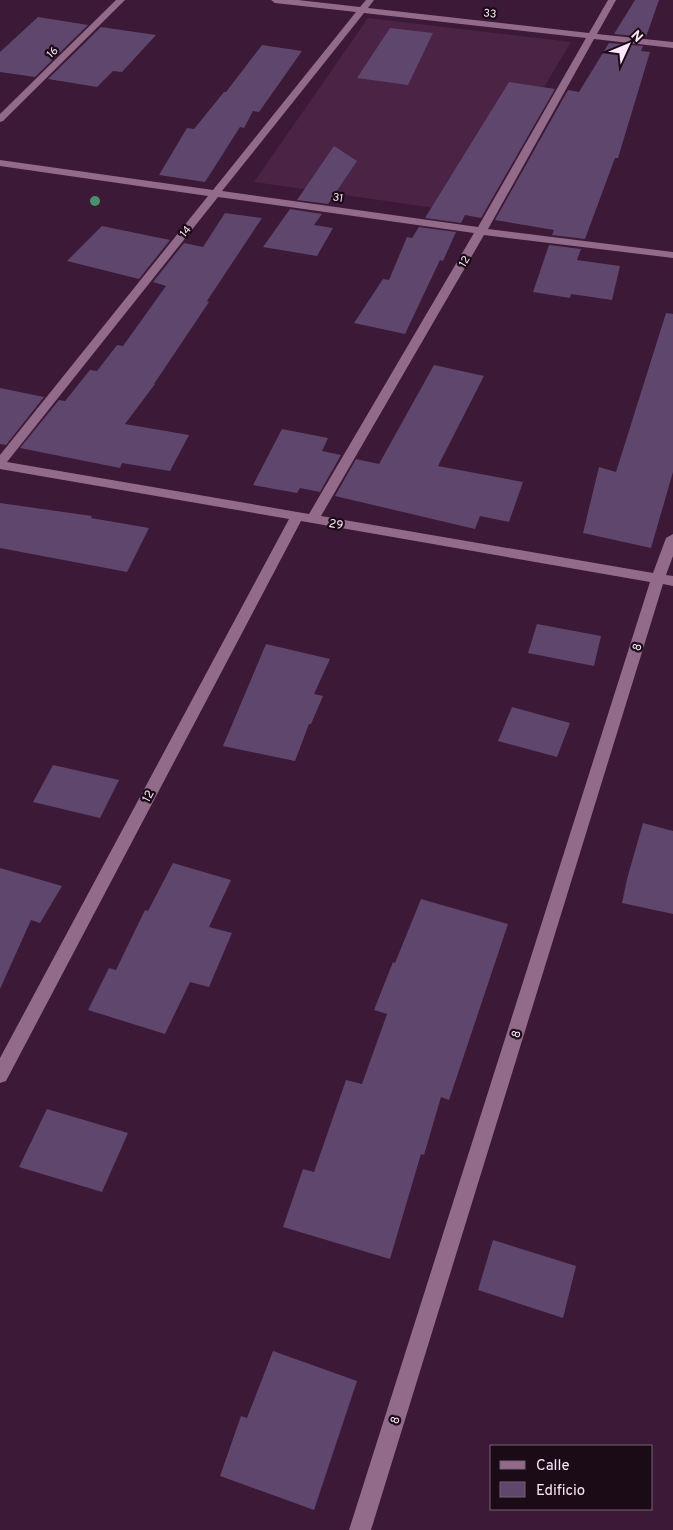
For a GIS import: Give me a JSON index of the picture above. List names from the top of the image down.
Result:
{
  "streets": {
    "street": [
      "33",
      "16",
      "31",
      "14",
      "12",
      "29",
      "8"
    ]
  },
  "crossings": [
    ["33", "14"],
    ["33", "12"],
    ["31", "14"],
    ["31", "12"],
    ["14", "29"],
    ["12", "29"],
    ["29", "8"]
  ],
  "legend": ["Calle", "Edificio"],
  "north": "top right"
}
